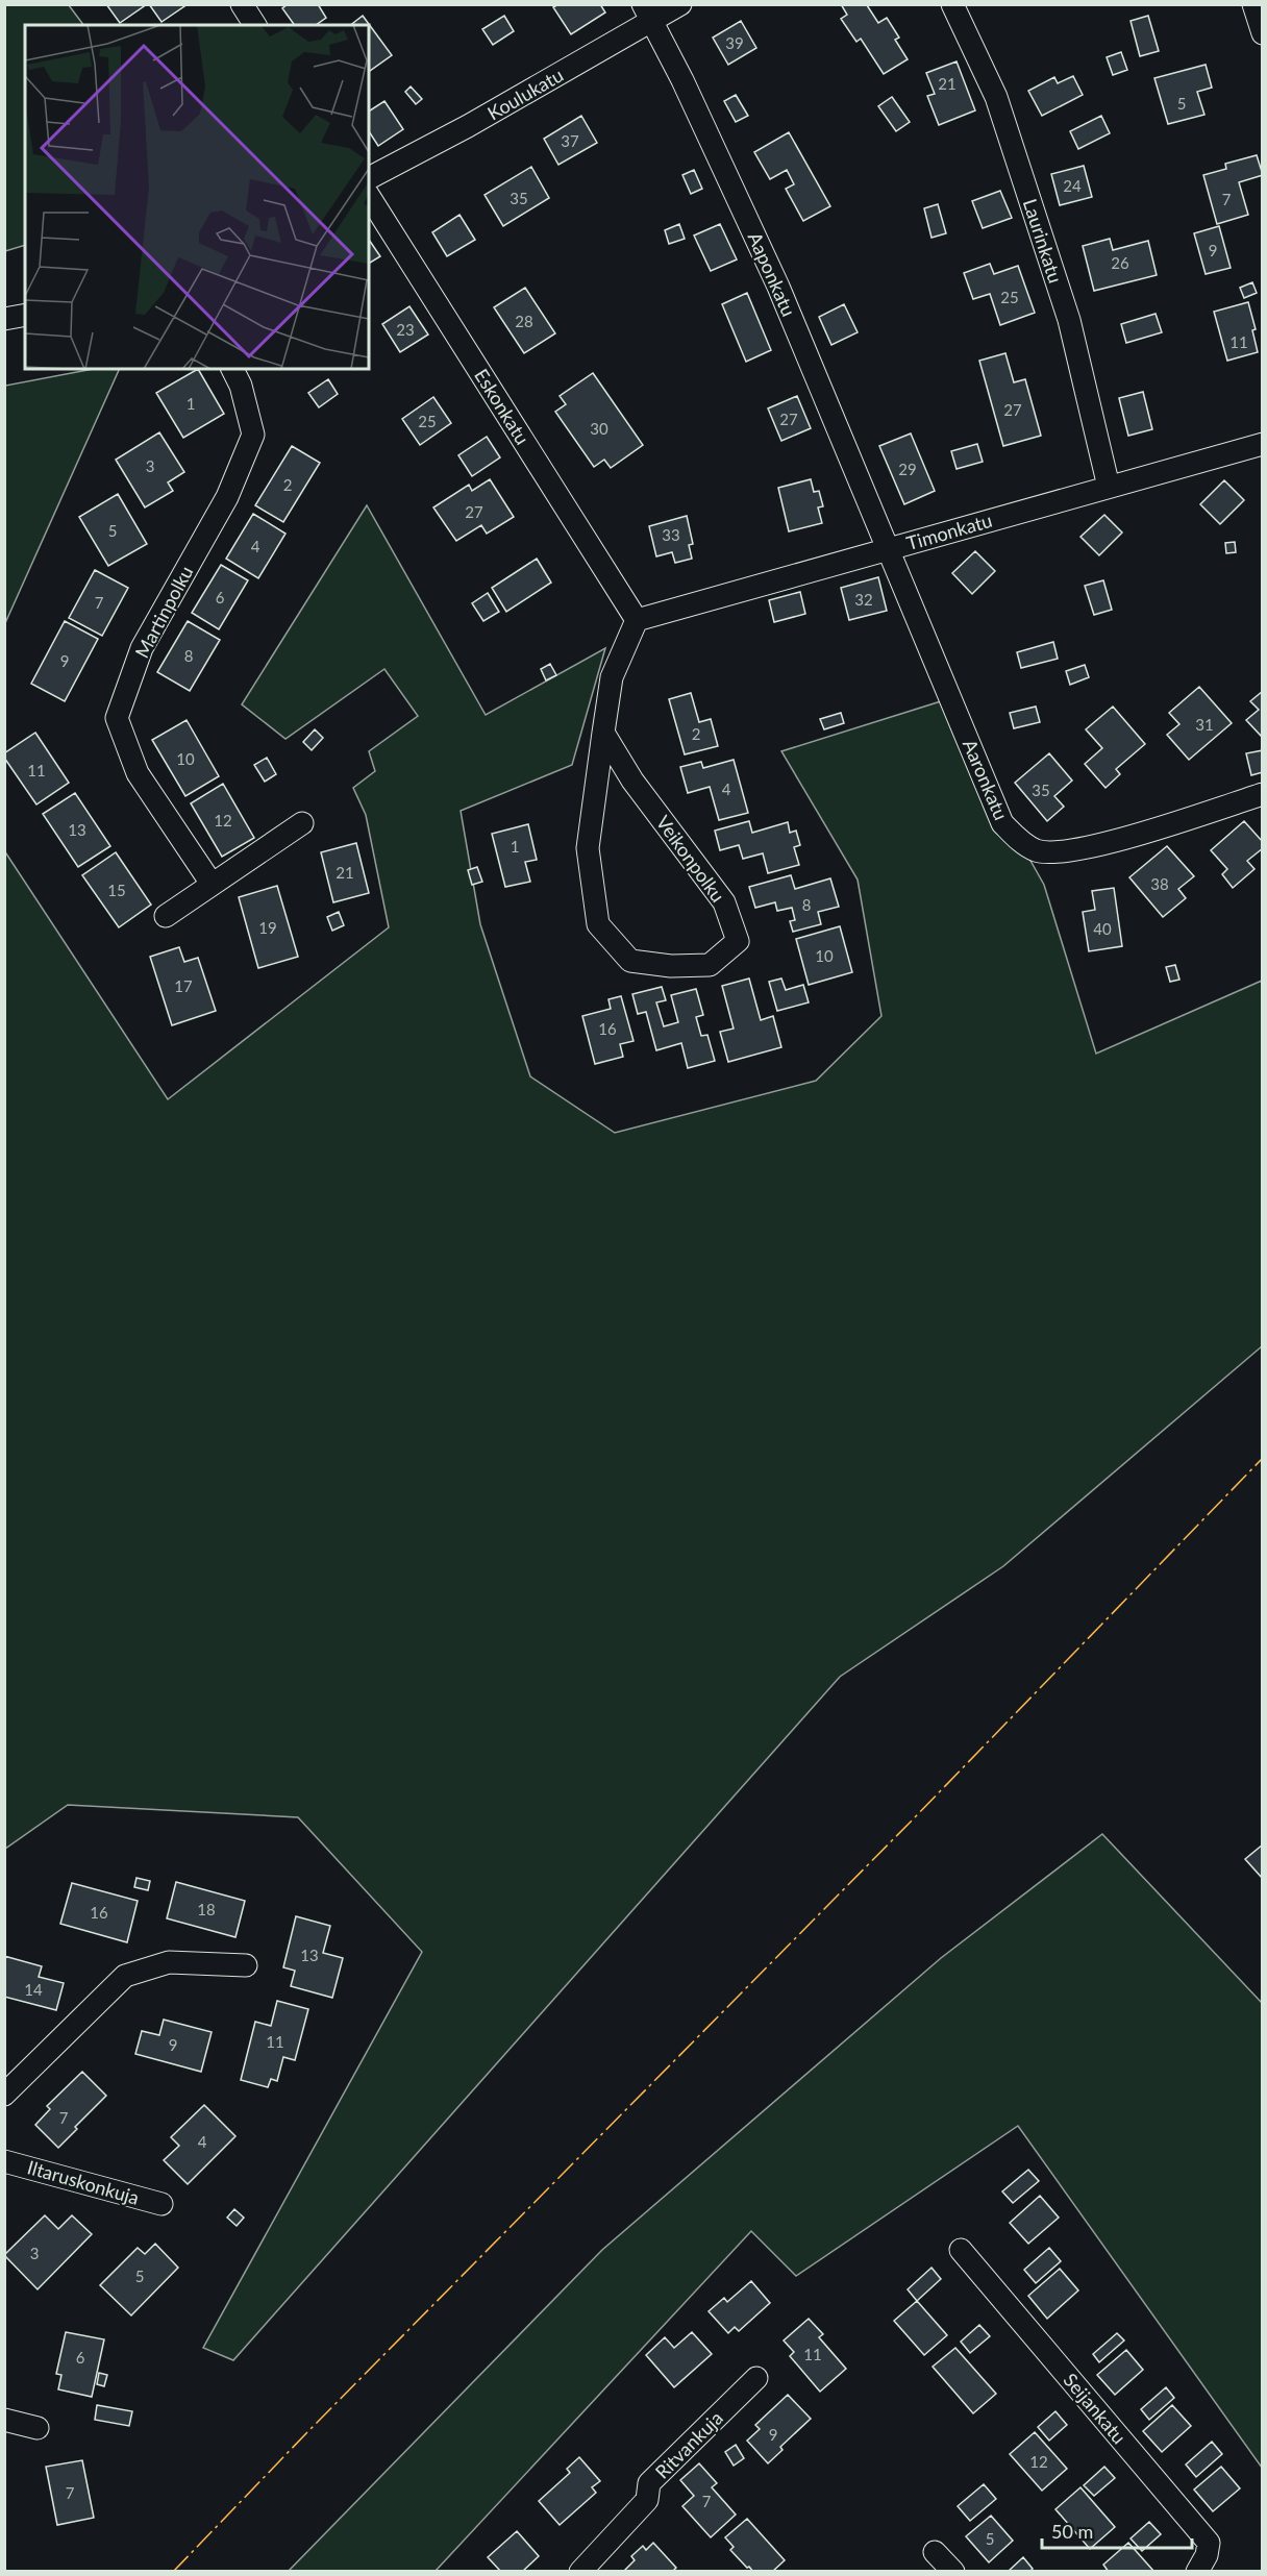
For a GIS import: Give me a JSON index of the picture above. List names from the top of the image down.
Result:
{
  "streets": {
    "street": [
      "Koulukatu",
      "Laurinkatu",
      "Aaponkatu",
      "Eskonkatu",
      "Timonkatu",
      "Martinpolku",
      "Aaronkatu",
      "Veikonpolku",
      "Iltaruskonkuja",
      "Seijankatu",
      "Ritvankuja"
    ]
  },
  "crossings": [
    ["Koulukatu", "Aaponkatu"],
    ["Laurinkatu", "Timonkatu"],
    ["Aaponkatu", "Timonkatu"],
    ["Aaponkatu", "Aaronkatu"],
    ["Eskonkatu", "Timonkatu"],
    ["Eskonkatu", "Veikonpolku"],
    ["Timonkatu", "Aaronkatu"],
    ["Timonkatu", "Veikonpolku"]
  ],
  "house_numbers": [
    "39",
    "21",
    "5",
    "37",
    "24",
    "35",
    "7",
    "9",
    "26",
    "25",
    "28",
    "23",
    "11",
    "1",
    "27",
    "27",
    "25",
    "30",
    "3",
    "29",
    "2",
    "27",
    "5",
    "33",
    "4",
    "6",
    "32",
    "7",
    "8",
    "9",
    "31",
    "2",
    "10",
    "11",
    "4",
    "35",
    "12",
    "13",
    "1",
    "21",
    "38",
    "15",
    "8",
    "19",
    "40",
    "10",
    "17",
    "16",
    "18",
    "16",
    "13",
    "14",
    "11",
    "9",
    "7",
    "4",
    "3",
    "5",
    "11",
    "6",
    "9",
    "12",
    "7",
    "7",
    "5"
  ],
  "scale_bar": "50 m"
}
